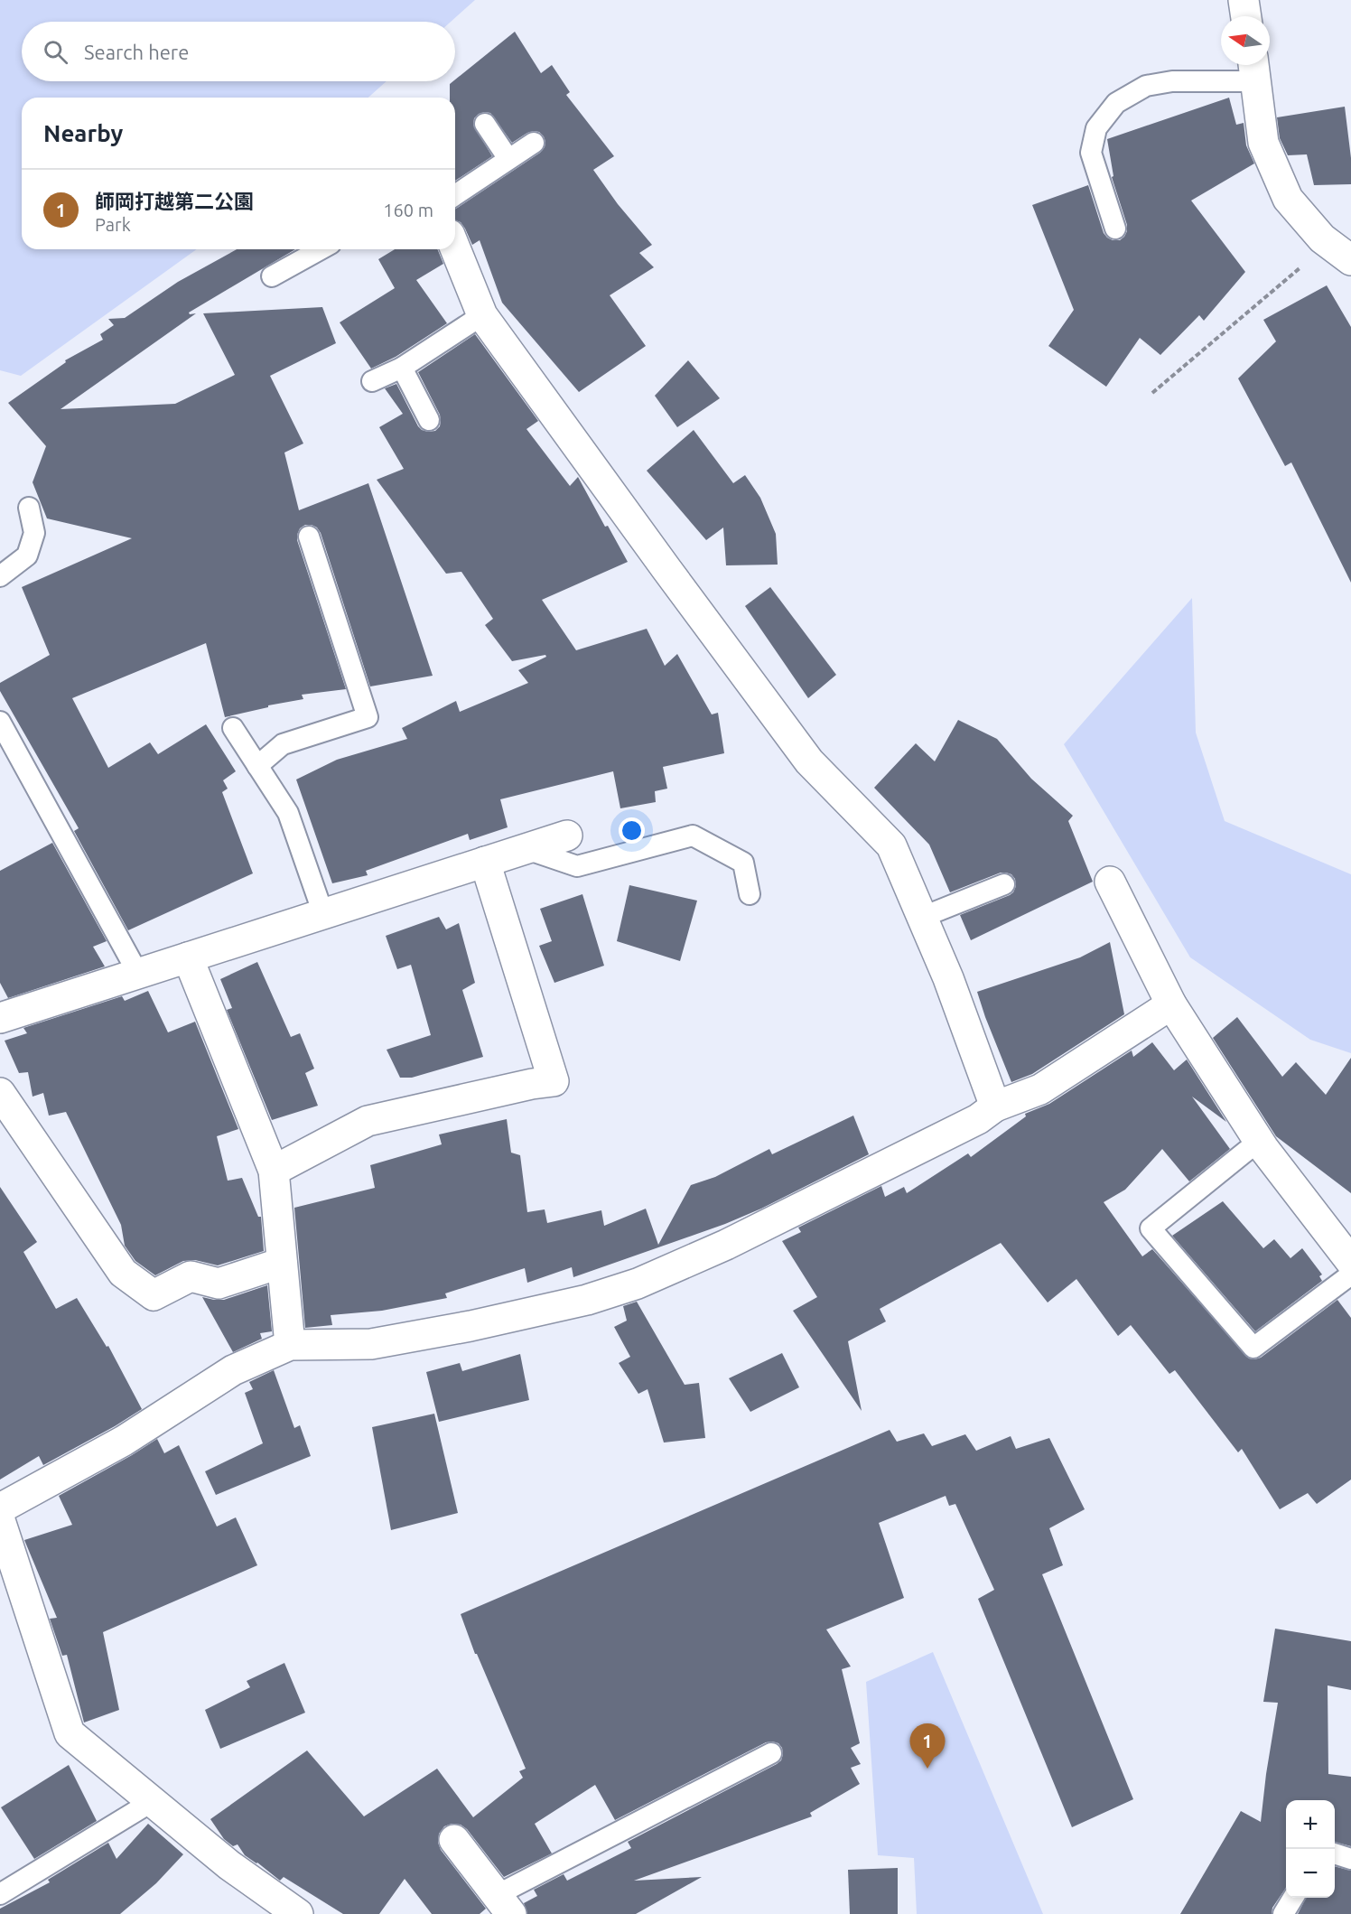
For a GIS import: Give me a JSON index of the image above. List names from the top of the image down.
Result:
{
  "north": "left",
  "page": {
    "search": "Search here",
    "heading": "Nearby",
    "list": [
      {
        "mark": "1",
        "name": "師岡打越第二公園",
        "note": "Park",
        "value": "160 m"
      }
    ],
    "pins": "1",
    "map_buttons": ["+", "−"]
  }
}
